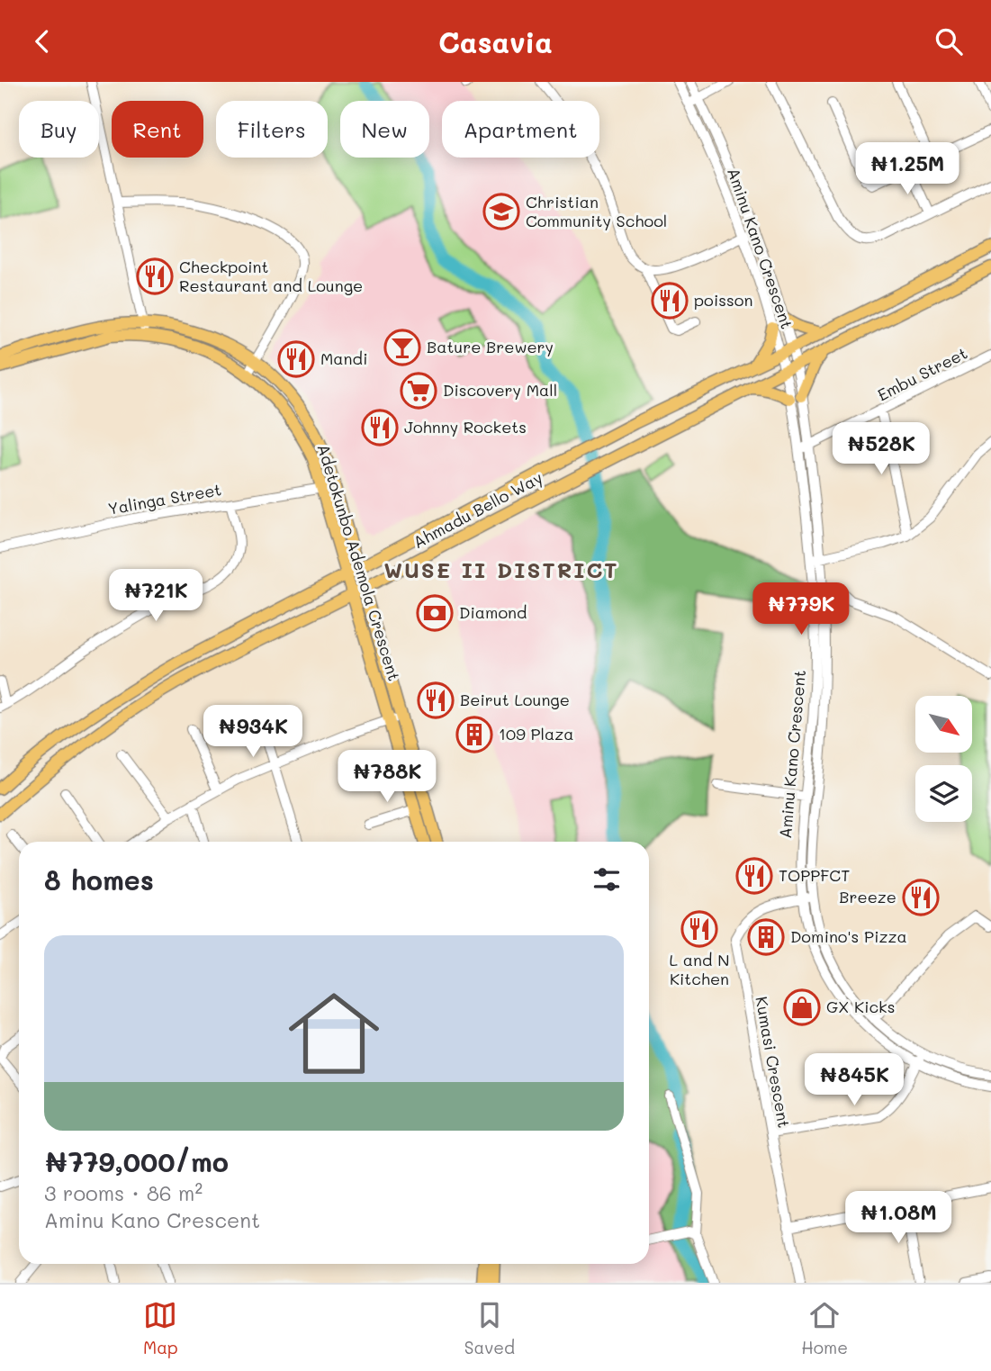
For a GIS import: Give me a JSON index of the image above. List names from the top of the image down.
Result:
{
  "streets": {
    "main road": ["Ahmadu Bello Way", "Adetokunbo Ademola Crescent"],
    "street": [
      "Aminu Kano Crescent",
      "Embu Street",
      "Yalinga Street",
      "Kumasi Crescent"
    ]
  },
  "crossings": [
    ["Aminu Kano Crescent", "Embu Street"],
    ["Aminu Kano Crescent", "Ahmadu Bello Way"],
    ["Aminu Kano Crescent", "Kumasi Crescent"],
    ["Yalinga Street", "Adetokunbo Ademola Crescent"],
    ["Ahmadu Bello Way", "Adetokunbo Ademola Crescent"]
  ],
  "districts": ["WUSE II DISTRICT"],
  "places": {
    "school or university": ["Christian Community School"],
    "restaurant": [
      "Checkpoint Restaurant and Lounge",
      "poisson",
      "Mandi",
      "Johnny Rockets",
      "Beirut Lounge",
      "TOPPFCT",
      "Breeze",
      "L and N Kitchen"
    ],
    "bar": ["Bature Brewery"],
    "supermarket": ["Discovery Mall"],
    "bank": ["Diamond"],
    "building": ["109 Plaza", "Domino's Pizza"],
    "shop": ["GX Kicks"]
  },
  "north": "bottom right",
  "page": {
    "header": "Casavia",
    "chip": [
      "Buy",
      "Rent",
      "Filters",
      "New",
      "Apartment"
    ],
    "price": [
      "₦1.25M",
      "₦528K",
      "₦721K",
      "₦779K",
      "₦934K",
      "₦788K",
      "₦845K",
      "₦1.08M"
    ],
    "heading": "8 homes",
    "list": [
      {
        "name": "₦779,000/mo",
        "note": "3 rooms · 86 m² · Aminu Kano Crescent"
      }
    ],
    "tabs": ["Map", "Saved", "Home"]
  }
}
